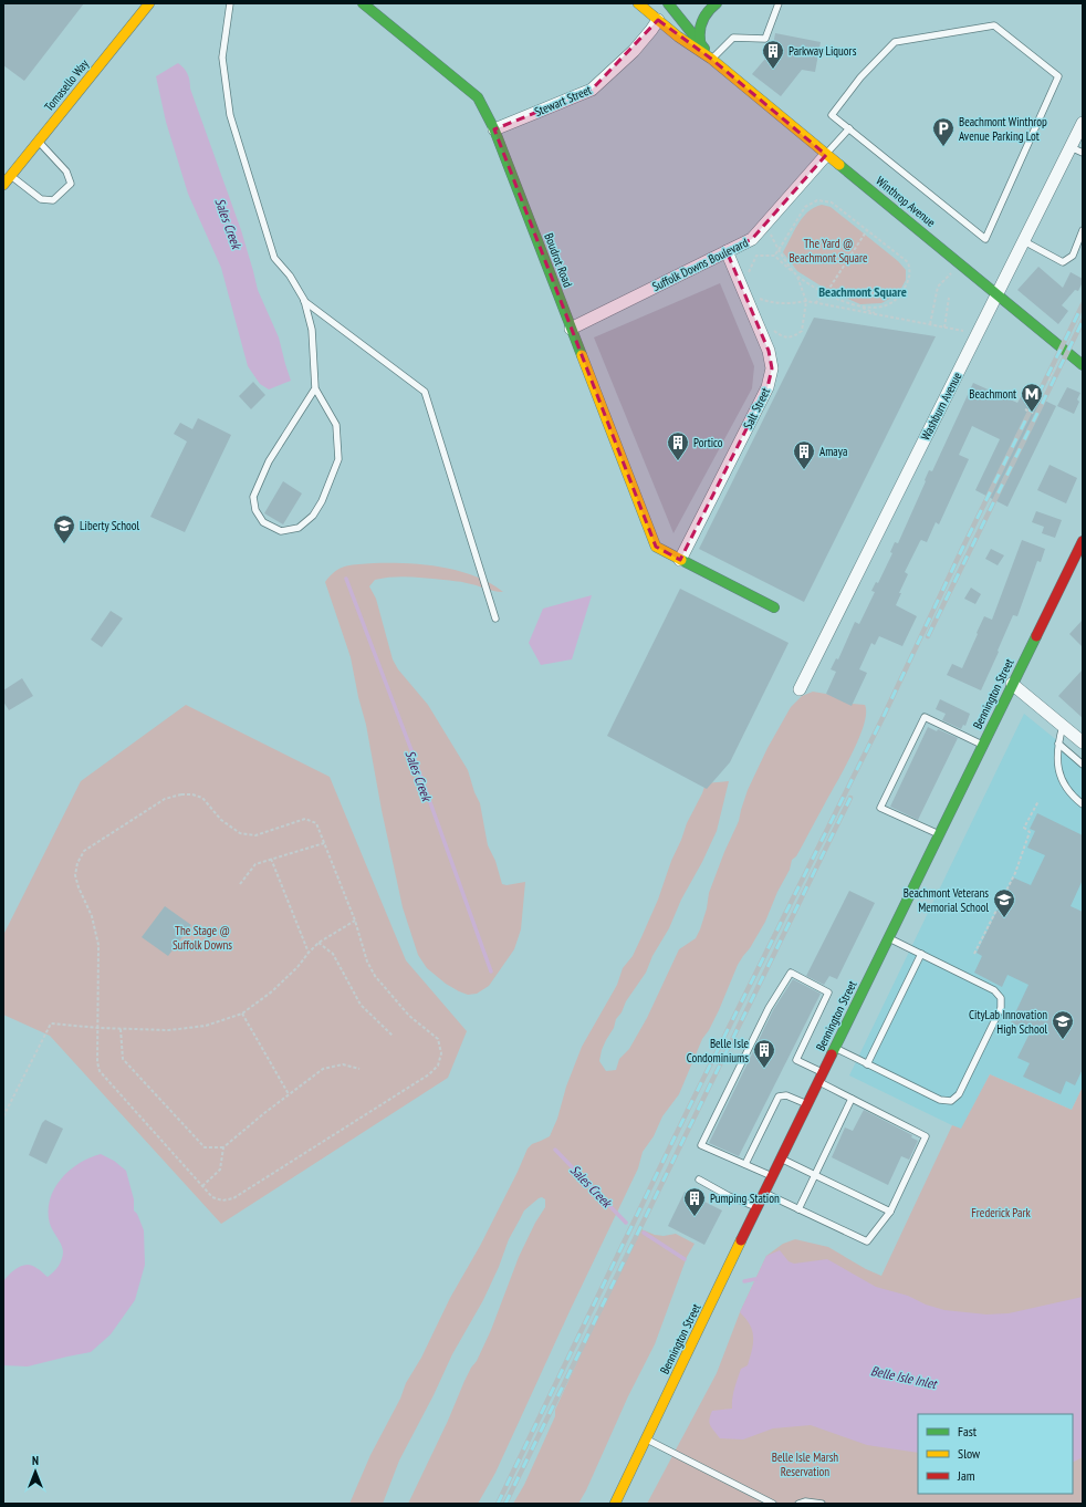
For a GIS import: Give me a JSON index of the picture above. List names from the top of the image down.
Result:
{
  "streets": {
    "main road": [
      "Tomasello Way",
      "Winthrop Avenue",
      "Boudrot Road",
      "Bennington Street"
    ],
    "street": [
      "Stewart Street",
      "Suffolk Downs Boulevard",
      "Washburn Avenue",
      "Salt Street"
    ]
  },
  "crossings": [
    ["Stewart Street", "Winthrop Avenue"],
    ["Stewart Street", "Boudrot Road"],
    ["Winthrop Avenue", "Suffolk Downs Boulevard"],
    ["Winthrop Avenue", "Washburn Avenue"],
    ["Boudrot Road", "Suffolk Downs Boulevard"],
    ["Boudrot Road", "Salt Street"],
    ["Suffolk Downs Boulevard", "Salt Street"]
  ],
  "districts": ["Beachmont Square"],
  "water": ["Sales Creek", "Belle Isle Inlet"],
  "parks": [
    "The Yard @ Beachmont Square",
    "The Stage @ Suffolk Downs",
    "Frederick Park",
    "Belle Isle Marsh Reservation"
  ],
  "places": {
    "building": [
      "Parkway Liquors",
      "Portico",
      "Amaya",
      "Belle Isle Condominiums",
      "Pumping Station"
    ],
    "parking": ["Beachmont Winthrop Avenue Parking Lot"],
    "metro station": ["Beachmont"],
    "school or university": ["Liberty School", "Beachmont Veterans Memorial School", "CityLab Innovation High School"]
  },
  "legend": ["Fast", "Slow", "Jam"],
  "north": "top"
}
